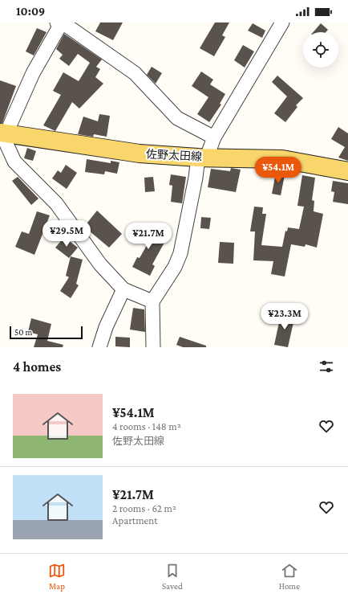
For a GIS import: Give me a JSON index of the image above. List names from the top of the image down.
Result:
{
  "streets": {
    "main road": ["佐野太田線"]
  },
  "scale_bar": "50 m",
  "page": {
    "status": "10:09",
    "price": [
      "¥54.1M",
      "¥29.5M",
      "¥21.7M",
      "¥23.3M"
    ],
    "scale": "50 m",
    "heading": "4 homes",
    "list": [
      {
        "name": "¥54.1M",
        "note": "4 rooms · 148 m² · 佐野太田線"
      },
      {
        "name": "¥21.7M",
        "note": "2 rooms · 62 m² · Apartment"
      }
    ],
    "tabs": ["Map", "Saved", "Home"]
  }
}
